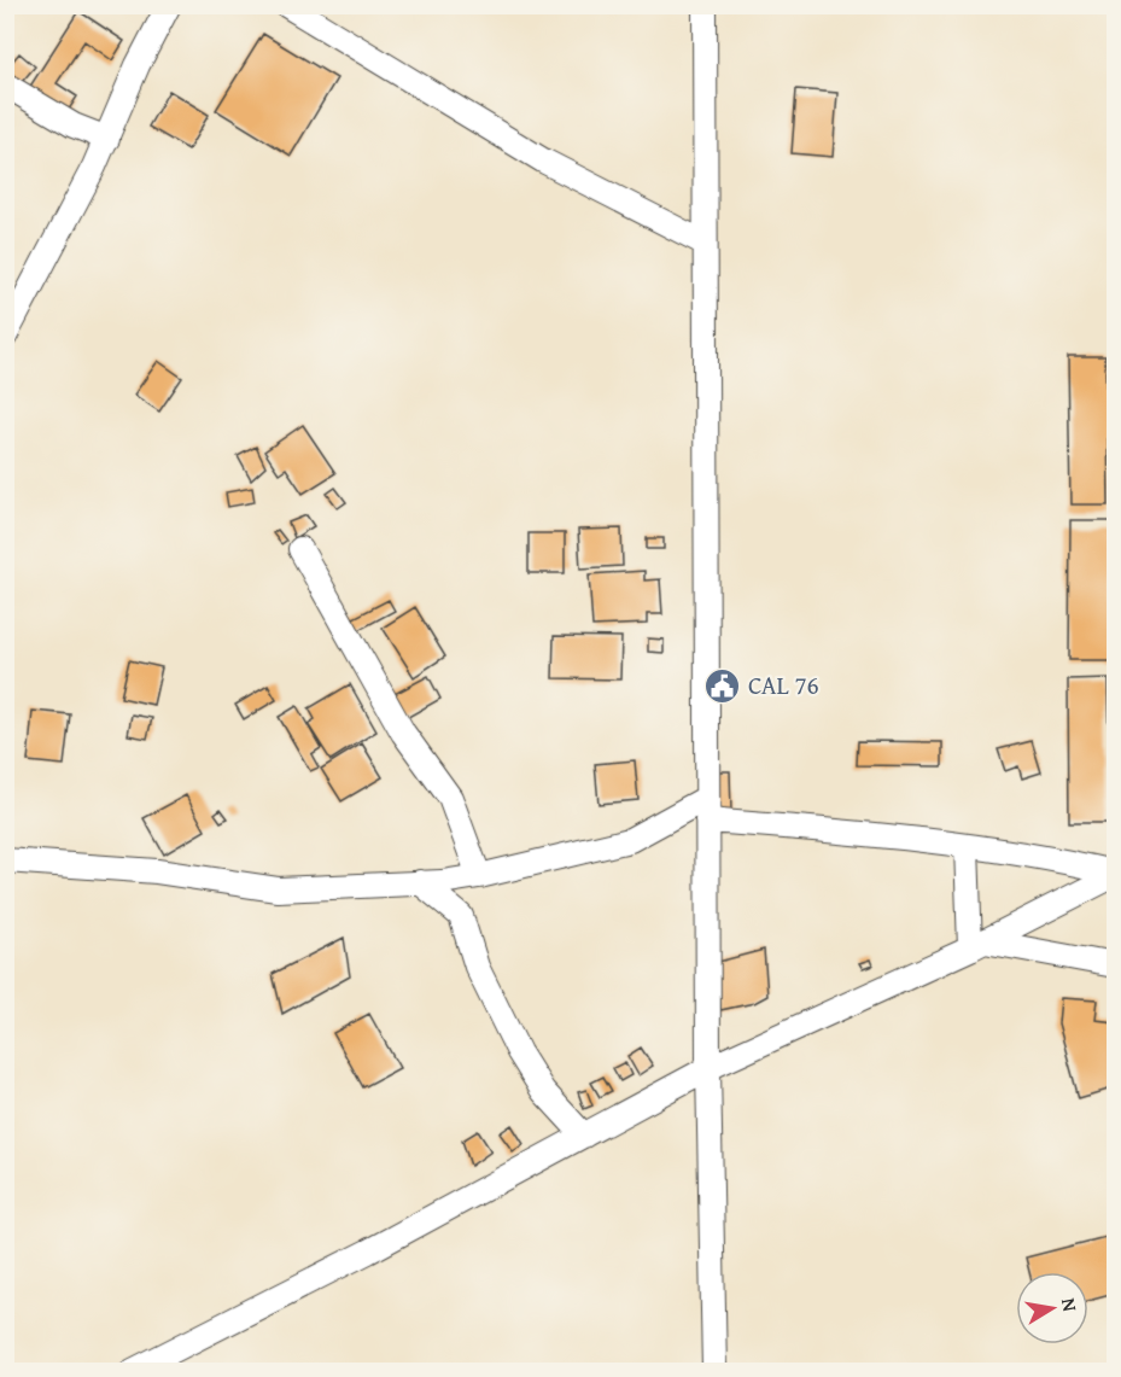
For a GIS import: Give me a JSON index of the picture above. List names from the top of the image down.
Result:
{
  "places": {
    "public building": ["CAL 76"]
  },
  "north": "right"
}
